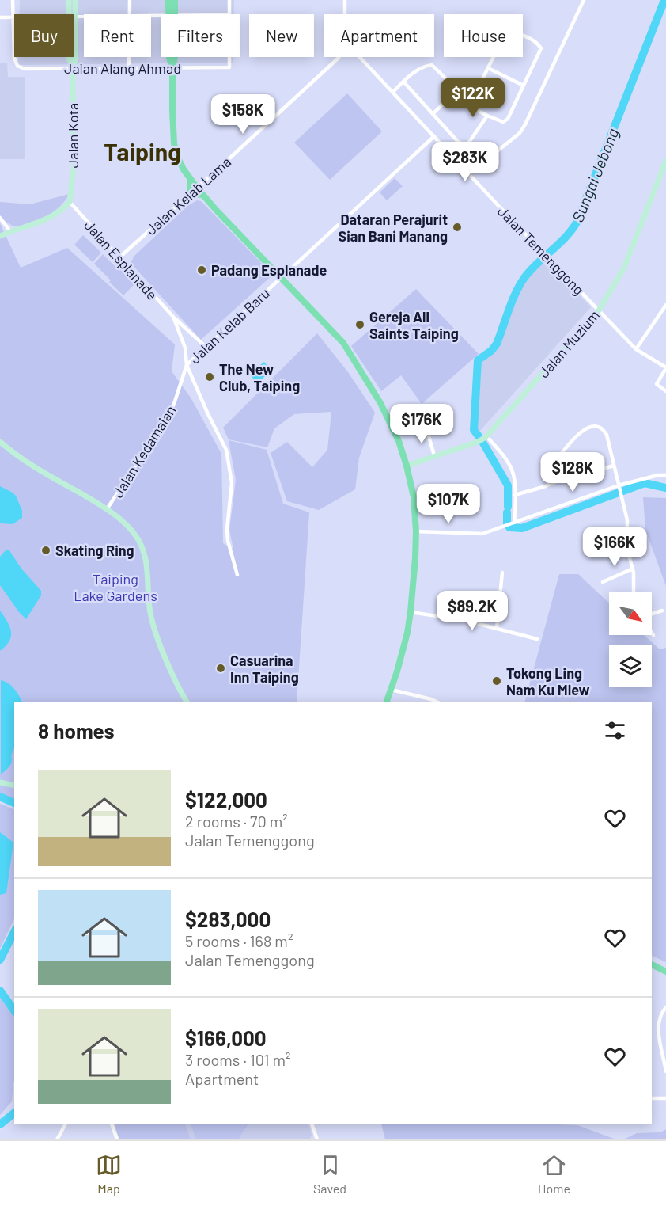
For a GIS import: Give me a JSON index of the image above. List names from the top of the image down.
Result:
{
  "streets": {
    "street": [
      "Jalan Alang Ahmad",
      "Jalan Kota",
      "Jalan Kelab Lama",
      "Jalan Temenggong",
      "Jalan Esplanade",
      "Jalan Kelab Baru",
      "Jalan Muzium",
      "Jalan Kedamaian"
    ]
  },
  "crossings": [
    ["Jalan Alang Ahmad", "Jalan Kota"],
    ["Jalan Kota", "Jalan Esplanade"],
    ["Jalan Kelab Lama", "Jalan Esplanade"],
    ["Jalan Temenggong", "Jalan Kelab Baru"],
    ["Jalan Temenggong", "Jalan Muzium"],
    ["Jalan Esplanade", "Jalan Kelab Baru"],
    ["Jalan Esplanade", "Jalan Kedamaian"],
    ["Jalan Kelab Baru", "Jalan Kedamaian"]
  ],
  "districts": ["Taiping"],
  "water": ["Sungai Jebong"],
  "parks": ["Taiping Lake Gardens"],
  "places": [
    "Dataran Perajurit Sian Bani Manang",
    "Padang Esplanade",
    "Gereja All Saints Taiping",
    "The New Club, Taiping",
    "Skating Ring",
    "Casuarina Inn Taiping",
    "Tokong Ling Nam Ku Miew"
  ],
  "north": "bottom right",
  "page": {
    "chip": [
      "Buy",
      "Rent",
      "Filters",
      "New",
      "Apartment",
      "House"
    ],
    "price": [
      "$122K",
      "$158K",
      "$283K",
      "$176K",
      "$128K",
      "$107K",
      "$166K",
      "$89.2K"
    ],
    "heading": "8 homes",
    "list": [
      {
        "name": "$122,000",
        "note": "2 rooms · 70 m² · Jalan Temenggong"
      },
      {
        "name": "$283,000",
        "note": "5 rooms · 168 m² · Jalan Temenggong"
      },
      {
        "name": "$166,000",
        "note": "3 rooms · 101 m² · Apartment"
      }
    ],
    "tabs": ["Map", "Saved", "Home"]
  }
}
